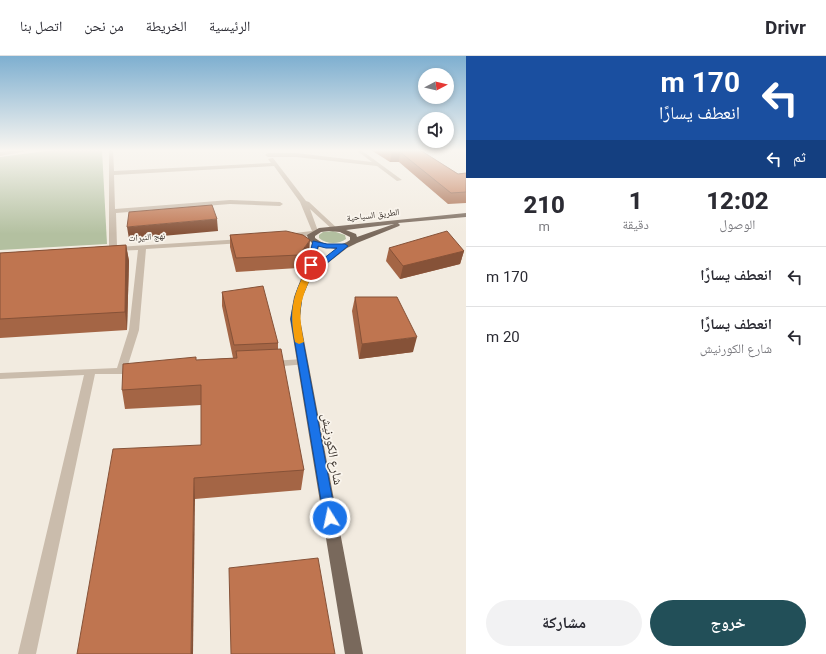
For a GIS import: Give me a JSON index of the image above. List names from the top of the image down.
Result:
{
  "streets": {
    "main road": ["الطريق السياحية", "شارع الكورنيش"],
    "street": ["نهج النيرات"]
  },
  "crossings": [
    ["الطريق السياحية", "شارع الكورنيش"]
  ],
  "north": "right",
  "page": {
    "header": "Drivr",
    "nav": [
      "الرئيسية",
      "الخريطة",
      "من نحن",
      "اتصل بنا"
    ],
    "turn": ["170 m", "انعطف يسارًا"],
    "then": "ثم",
    "eta": [
      "12:02",
      "الوصول",
      "1",
      "دقيقة",
      "210",
      "m"
    ],
    "list": [
      {
        "name": "انعطف يسارًا",
        "value": "170 m"
      },
      {
        "name": "انعطف يسارًا",
        "note": "شارع الكورنيش",
        "value": "20 m"
      }
    ],
    "buttons": ["خروج", "مشاركة"]
  }
}
